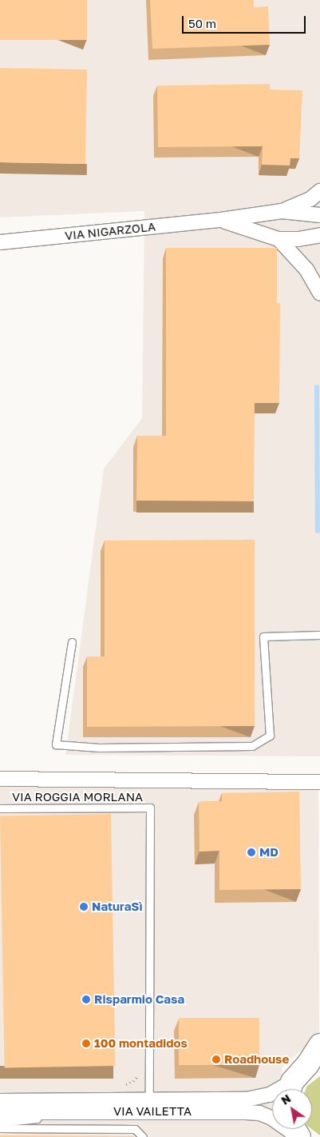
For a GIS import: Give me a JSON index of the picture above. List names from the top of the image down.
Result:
{
  "streets": {
    "street": ["VIA NIGARZOLA", "VIA VAILETTA"],
    "lane": ["VIA ROGGIA MORLANA"]
  },
  "crossings": [
    ["VIA ROGGIA MORLANA", "VIA VAILETTA"]
  ],
  "places": [
    "MD",
    "NaturaSì",
    "Risparmio Casa",
    "100 montadidos",
    "Roadhouse"
  ],
  "scale_bar": "50 m",
  "north": "top left"
}
